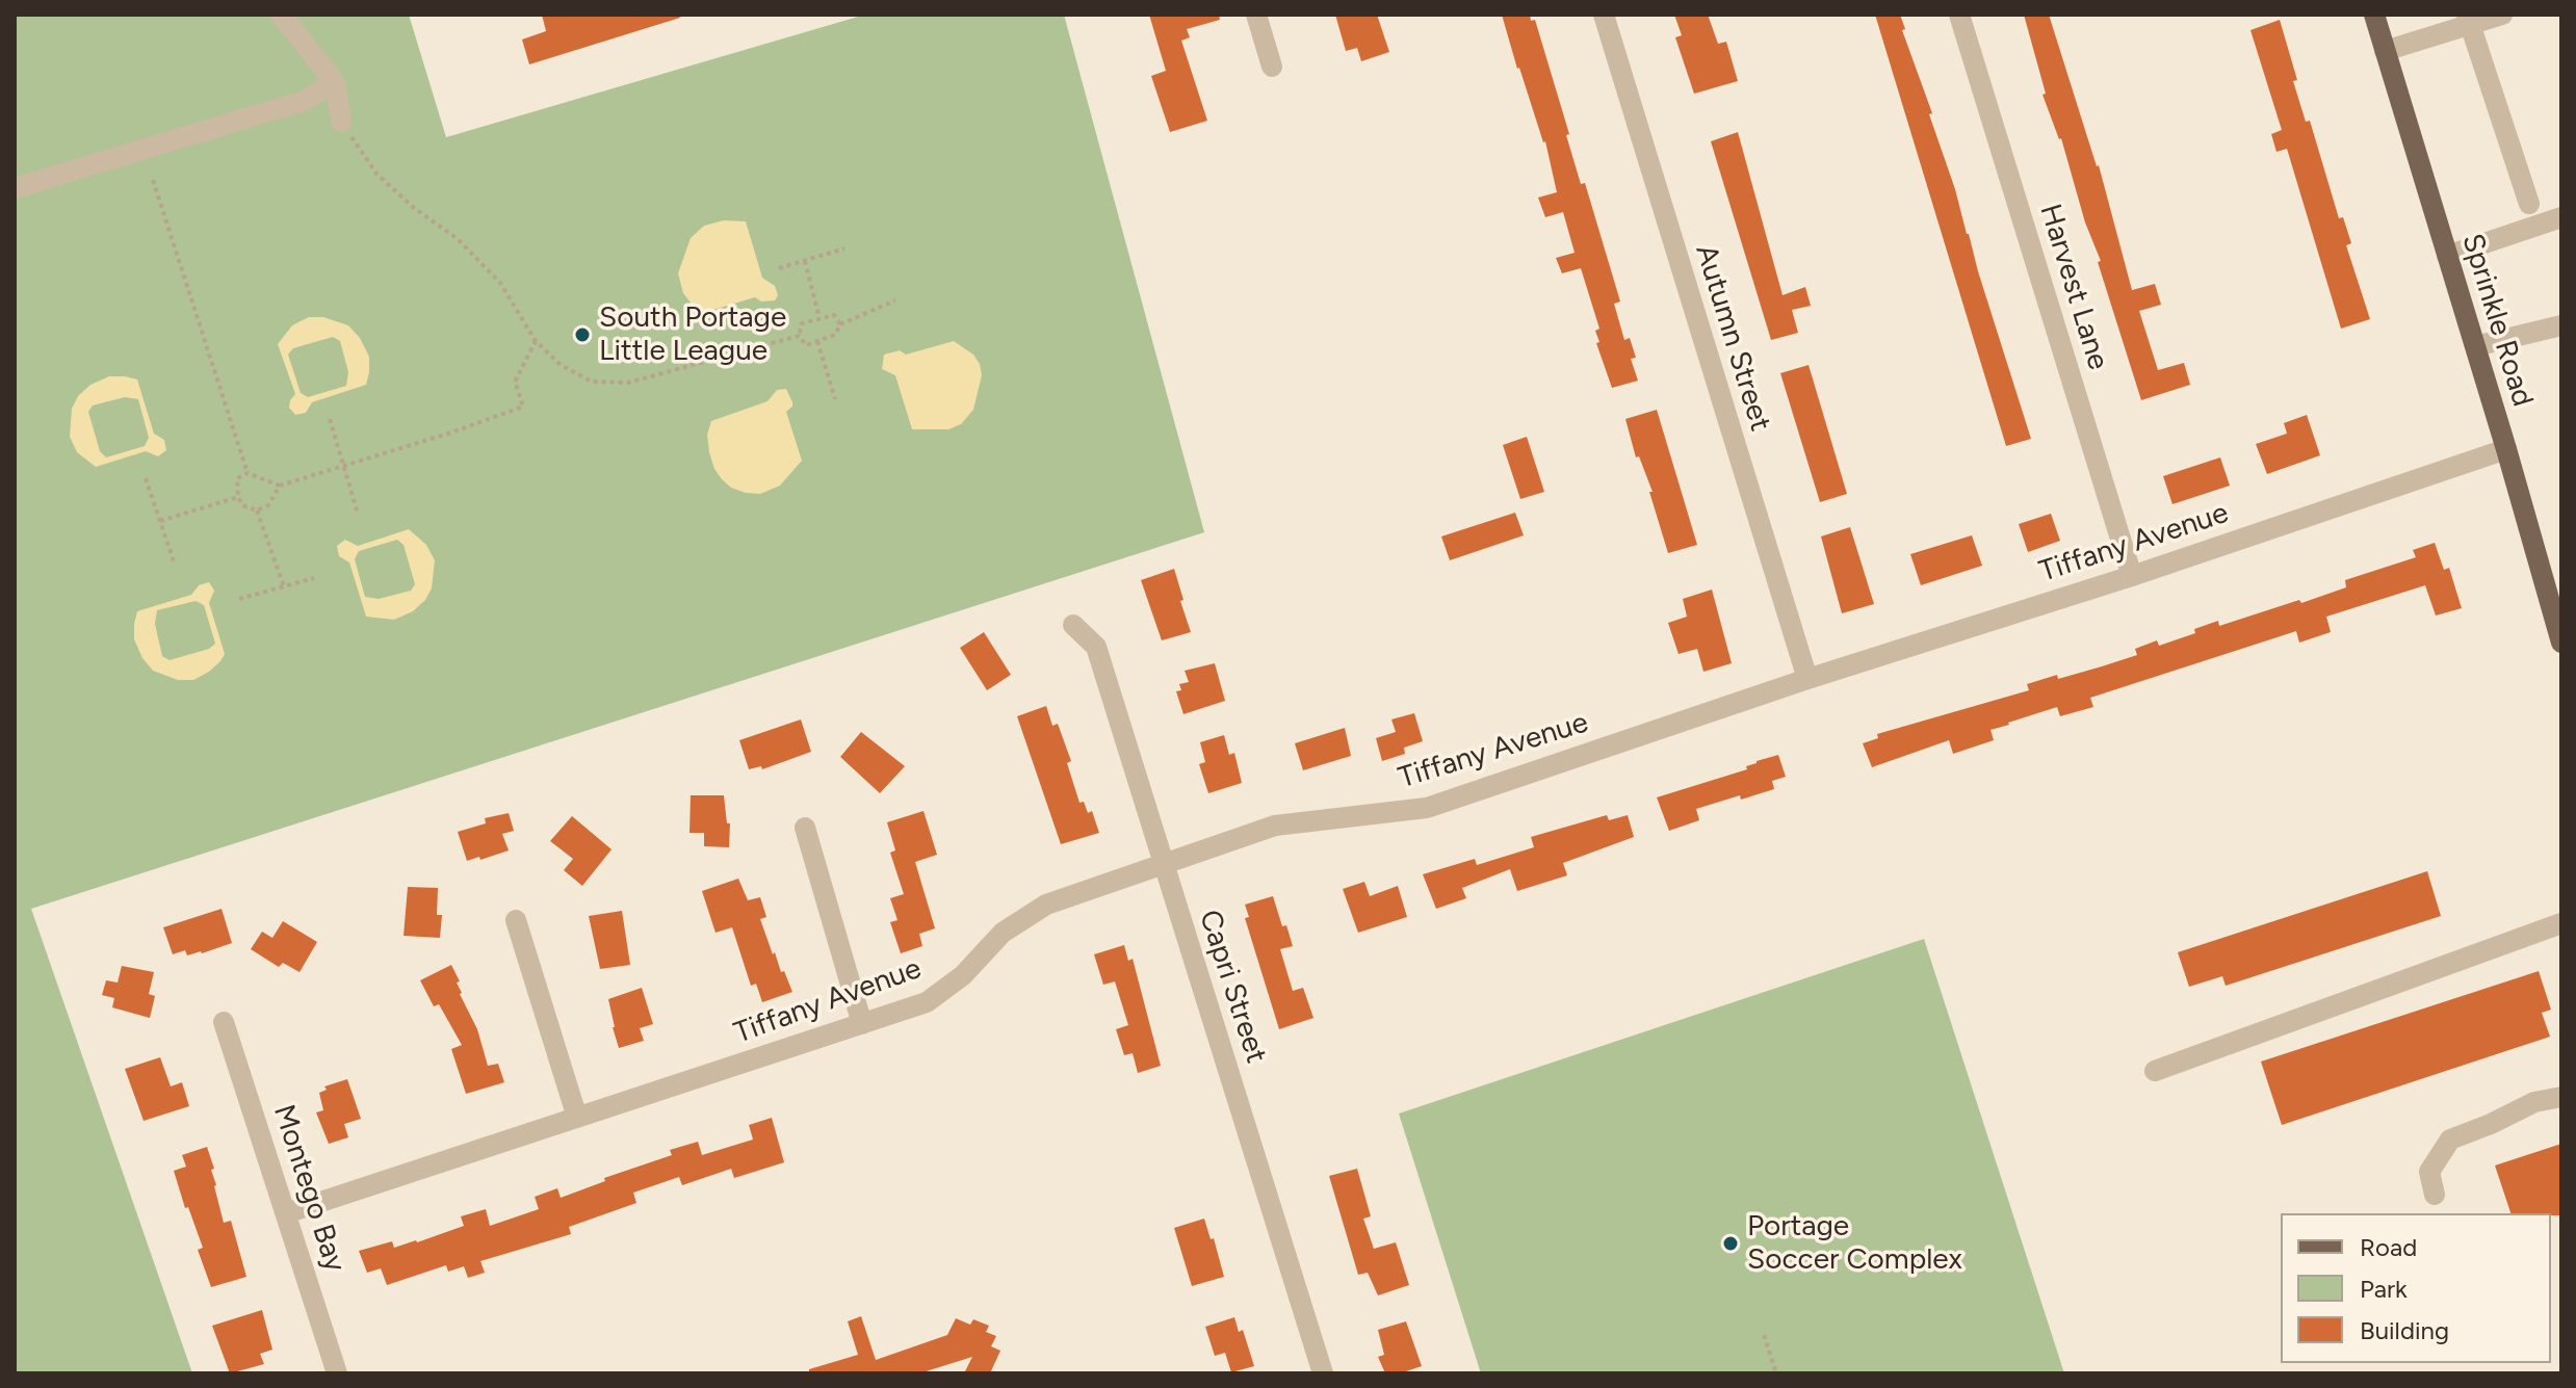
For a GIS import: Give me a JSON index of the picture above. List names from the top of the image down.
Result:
{
  "streets": {
    "main road": ["Sprinkle Road"],
    "street": [
      "Harvest Lane",
      "Autumn Street",
      "Tiffany Avenue",
      "Capri Street",
      "Montego Bay"
    ]
  },
  "crossings": [
    ["Harvest Lane", "Tiffany Avenue"],
    ["Sprinkle Road", "Tiffany Avenue"],
    ["Autumn Street", "Tiffany Avenue"],
    ["Tiffany Avenue", "Capri Street"],
    ["Tiffany Avenue", "Montego Bay"]
  ],
  "places": ["South Portage Little League", "Portage Soccer Complex"],
  "legend": ["Road", "Park", "Building"]
}
